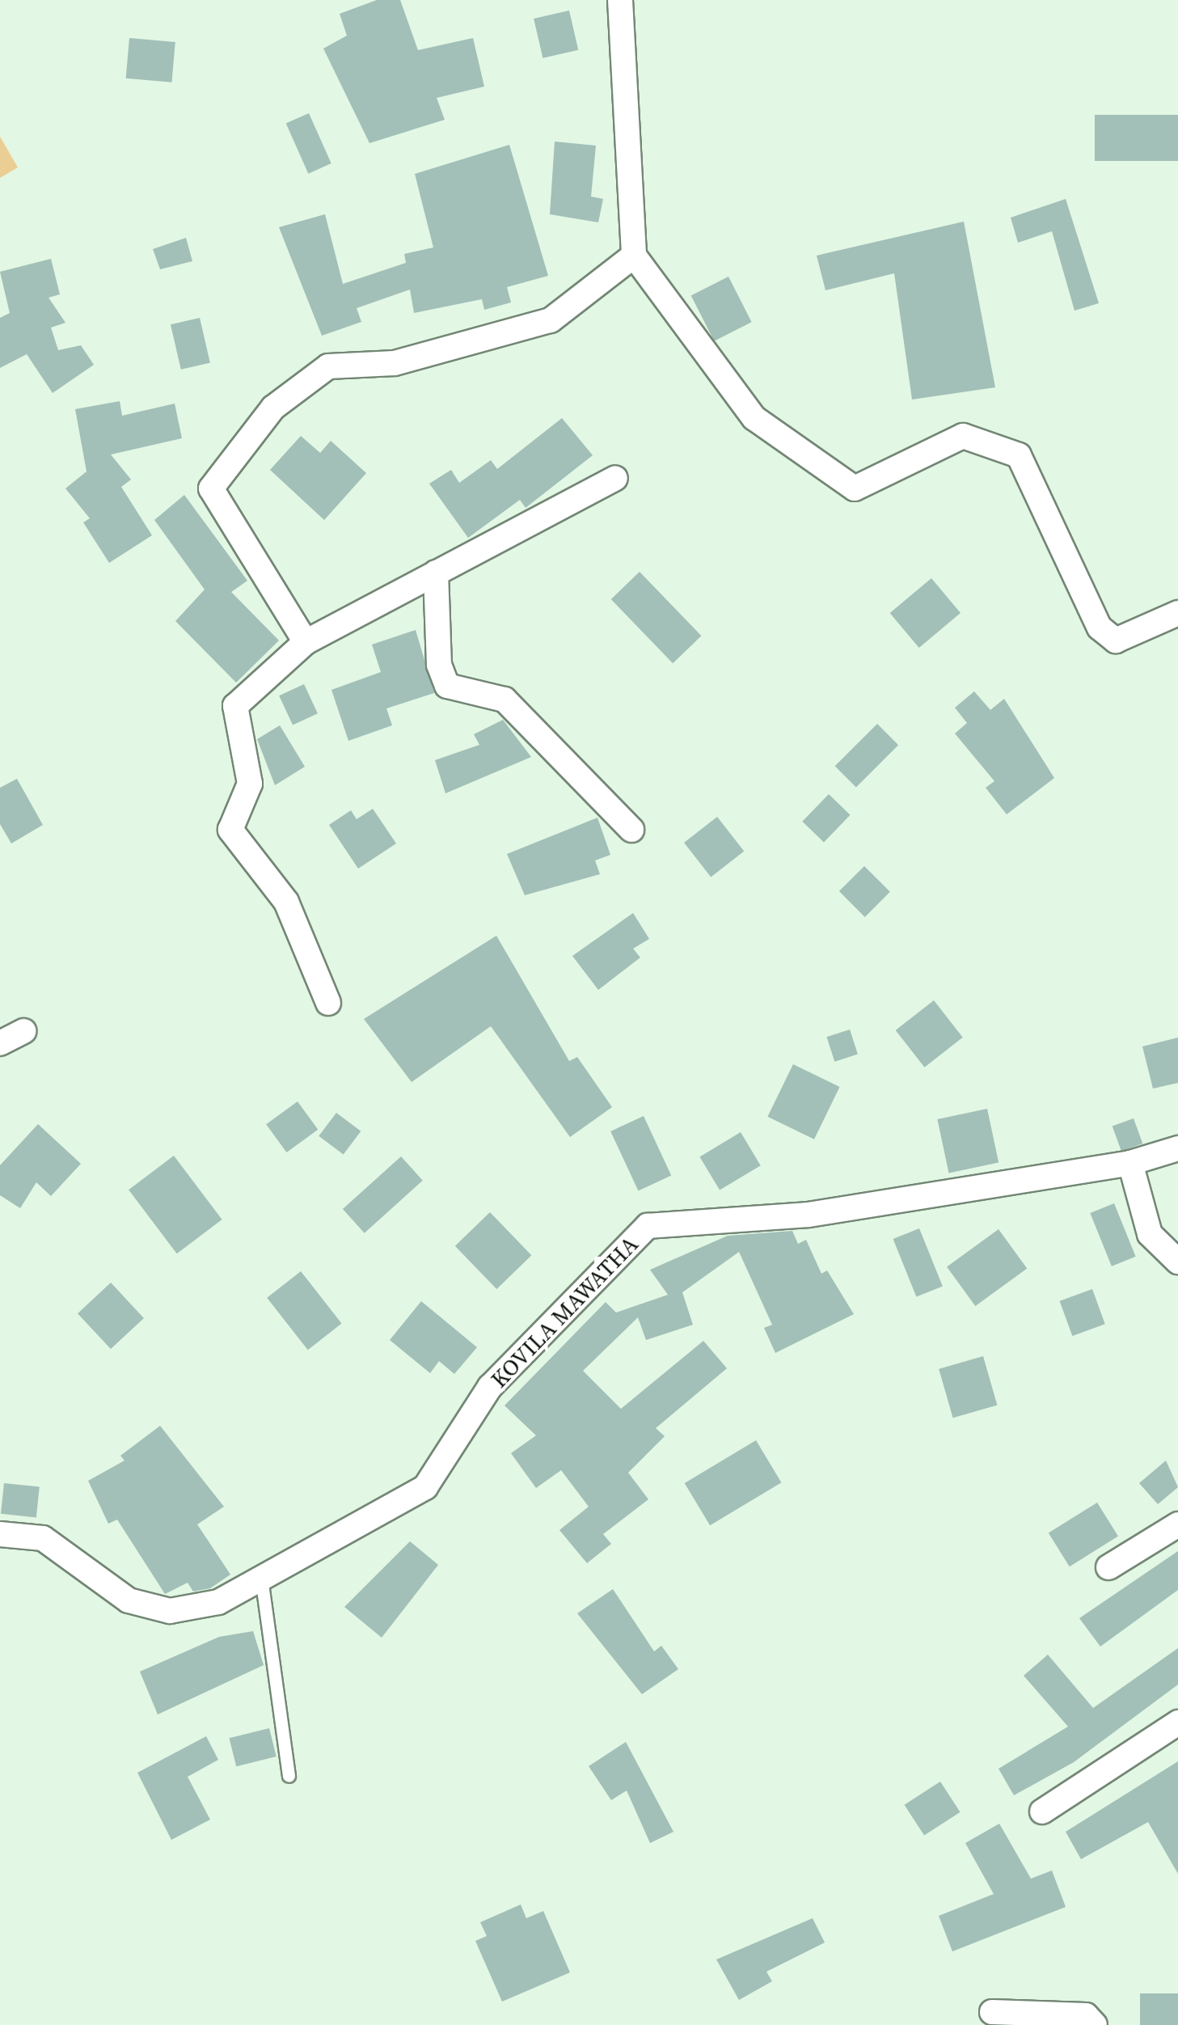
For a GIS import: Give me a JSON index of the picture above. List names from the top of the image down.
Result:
{
  "streets": {
    "street": ["KOVILA MAWATHA"]
  }
}
